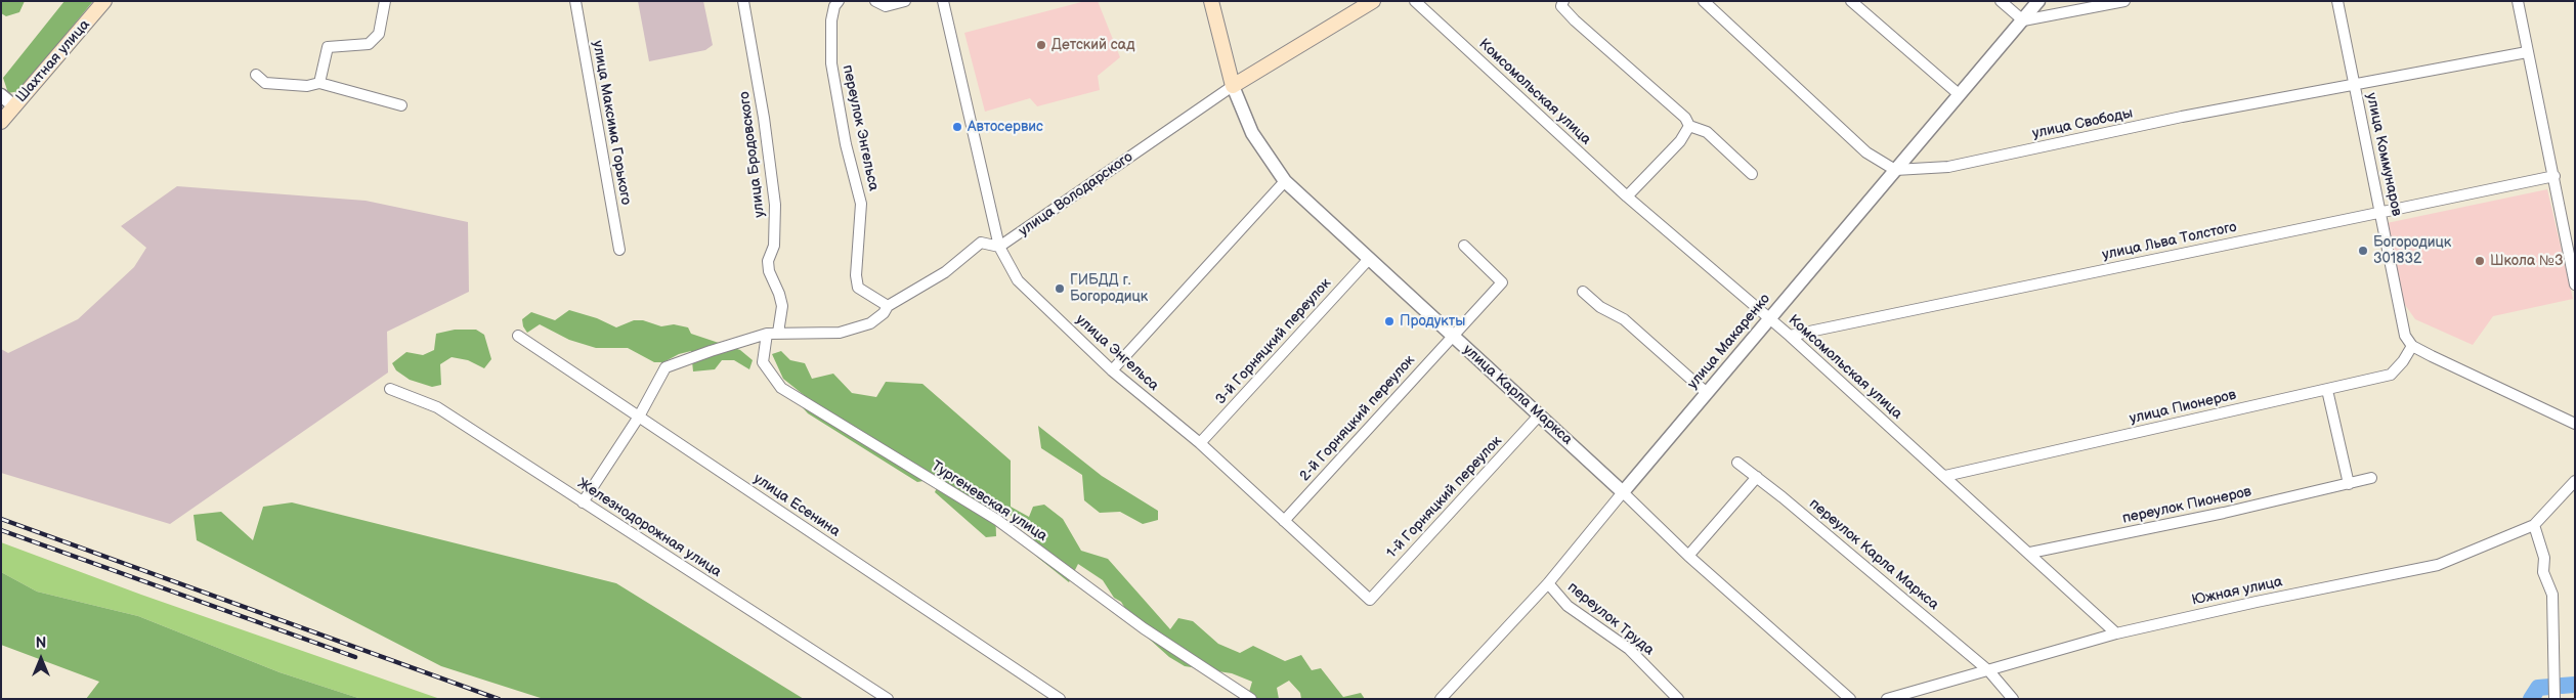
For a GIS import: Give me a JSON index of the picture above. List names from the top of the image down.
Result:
{
  "streets": {
    "main road": ["Шахтная улица", "улица Володарского", "улица Карла Маркса"],
    "street": [
      "Комсомольская улица",
      "улица Максима Горького",
      "улица Свободы",
      "переулок Энгельса",
      "улица Бродовского",
      "улица Коммунаров",
      "улица Льва Толстого",
      "3-й Горняцкий переулок",
      "улица Макаренко",
      "улица Энгельса",
      "улица Пионеров",
      "2-й Горняцкий переулок",
      "1-й Горняцкий переулок",
      "Тургеневская улица",
      "улица Есенина",
      "переулок Пионеров",
      "Железнодорожная улица",
      "переулок Карла Маркса",
      "Южная улица",
      "переулок Труда"
    ]
  },
  "crossings": [
    ["Комсомольская улица", "улица Льва Толстого"],
    ["Комсомольская улица", "улица Макаренко"],
    ["Комсомольская улица", "улица Пионеров"],
    ["Комсомольская улица", "переулок Пионеров"],
    ["Комсомольская улица", "Южная улица"],
    ["улица Свободы", "улица Коммунаров"],
    ["улица Свободы", "улица Макаренко"],
    ["улица Бродовского", "Тургеневская улица"],
    ["улица Коммунаров", "улица Льва Толстого"],
    ["улица Коммунаров", "улица Пионеров"],
    ["улица Володарского", "улица Энгельса"],
    ["улица Володарского", "улица Карла Маркса"],
    ["3-й Горняцкий переулок", "улица Энгельса"],
    ["3-й Горняцкий переулок", "улица Карла Маркса"],
    ["улица Макаренко", "улица Карла Маркса"],
    ["улица Макаренко", "переулок Труда"],
    ["улица Энгельса", "2-й Горняцкий переулок"],
    ["улица Энгельса", "1-й Горняцкий переулок"],
    ["улица Карла Маркса", "2-й Горняцкий переулок"],
    ["улица Карла Маркса", "1-й Горняцкий переулок"],
    ["переулок Карла Маркса", "Южная улица"]
  ],
  "places": [
    "Детский сад",
    "Автосервис",
    "Богородицк 301832",
    "Школа №3",
    "ГИБДД г. Богородицк",
    "Продукты"
  ],
  "north": "top"
}
